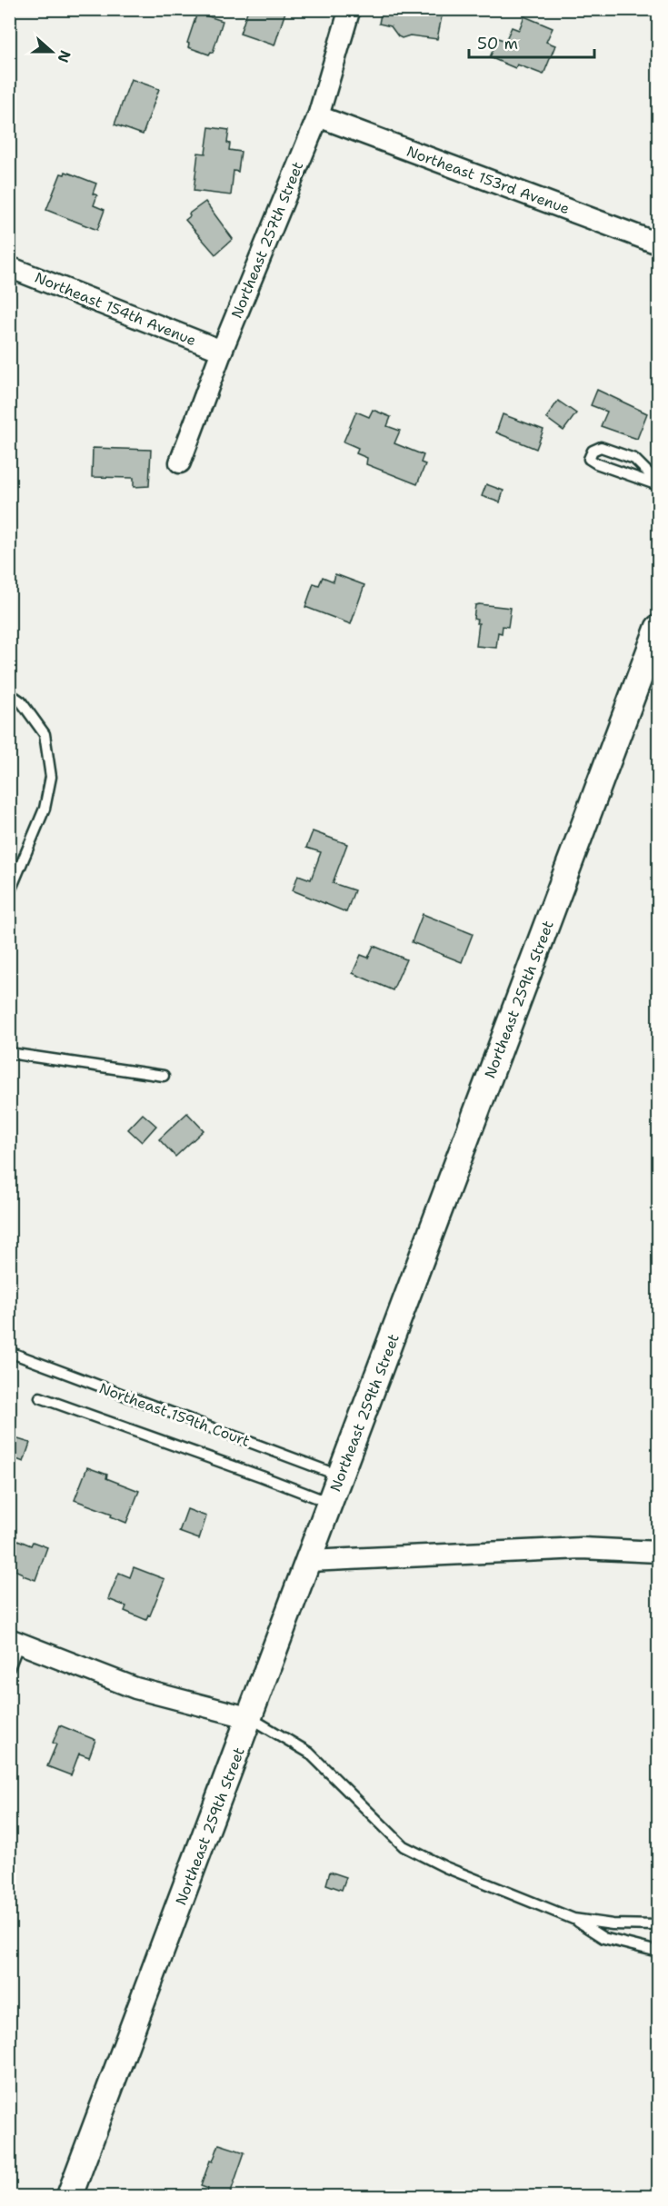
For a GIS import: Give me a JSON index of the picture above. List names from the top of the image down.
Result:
{
  "streets": {
    "street": [
      "Northeast 153rd Avenue",
      "Northeast 257th Street",
      "Northeast 154th Avenue",
      "Northeast 259th Street"
    ],
    "lane": ["Northeast 159th Court"]
  },
  "crossings": [
    ["Northeast 153rd Avenue", "Northeast 257th Street"],
    ["Northeast 257th Street", "Northeast 154th Avenue"],
    ["Northeast 259th Street", "Northeast 159th Court"]
  ],
  "scale_bar": "50 m",
  "north": "right"
}
